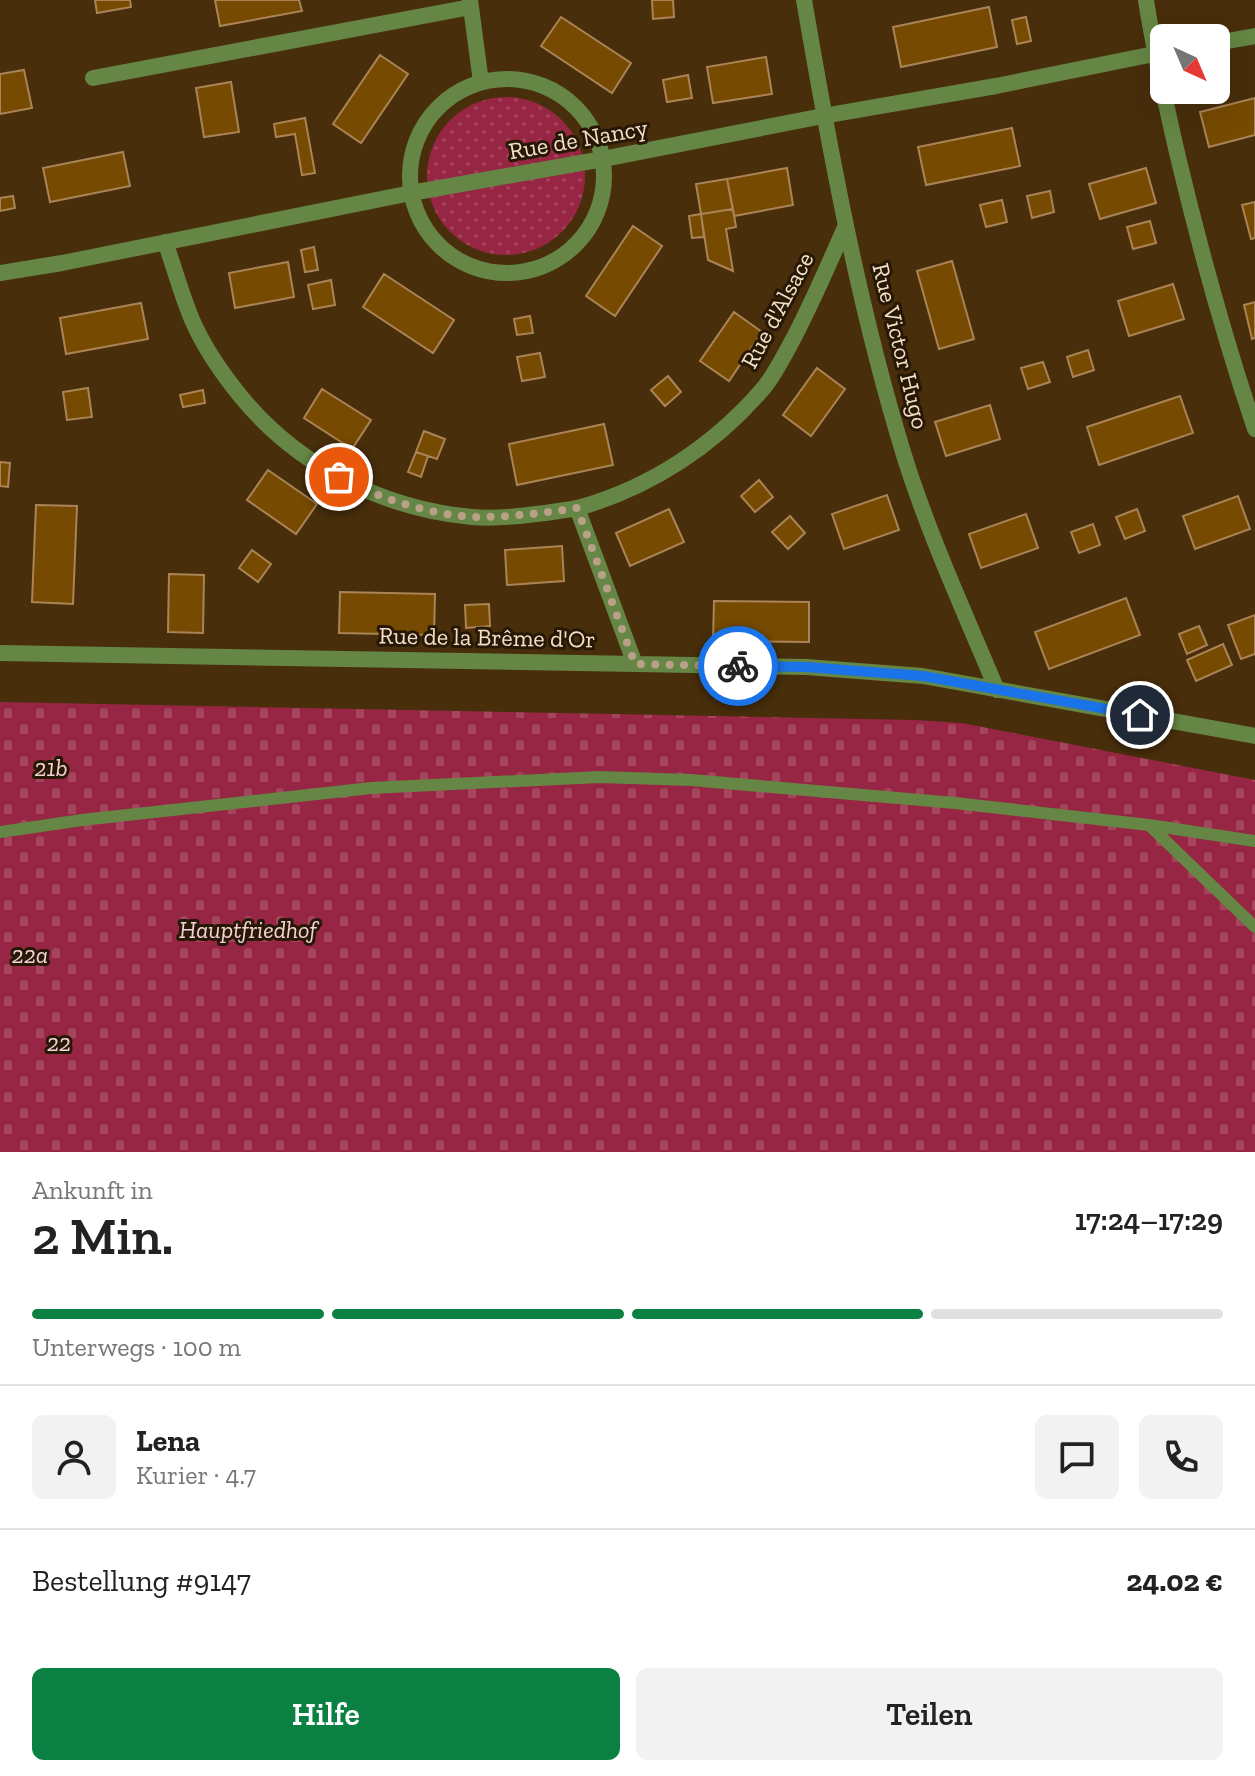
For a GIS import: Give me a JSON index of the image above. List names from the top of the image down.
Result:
{
  "streets": {
    "street": [
      "Rue de Nancy",
      "Rue d'Alsace",
      "Rue Victor Hugo",
      "Rue de la Brême d'Or"
    ]
  },
  "crossings": [
    ["Rue de Nancy", "Rue d'Alsace"],
    ["Rue de Nancy", "Rue Victor Hugo"],
    ["Rue d'Alsace", "Rue Victor Hugo"],
    ["Rue Victor Hugo", "Rue de la Brême d'Or"]
  ],
  "parks": [
    "21b",
    "Hauptfriedhof",
    "22a",
    "22"
  ],
  "north": "bottom right",
  "page": {
    "heading": ["2 Min.", "Ankunft in", "17:24–17:29"],
    "panel": [
      "Lena",
      "Kurier · 4.7",
      "Bestellung #9147",
      "24.02 €"
    ],
    "bar": "Unterwegs · 100 m",
    "buttons": ["Hilfe", "Teilen"]
  }
}
